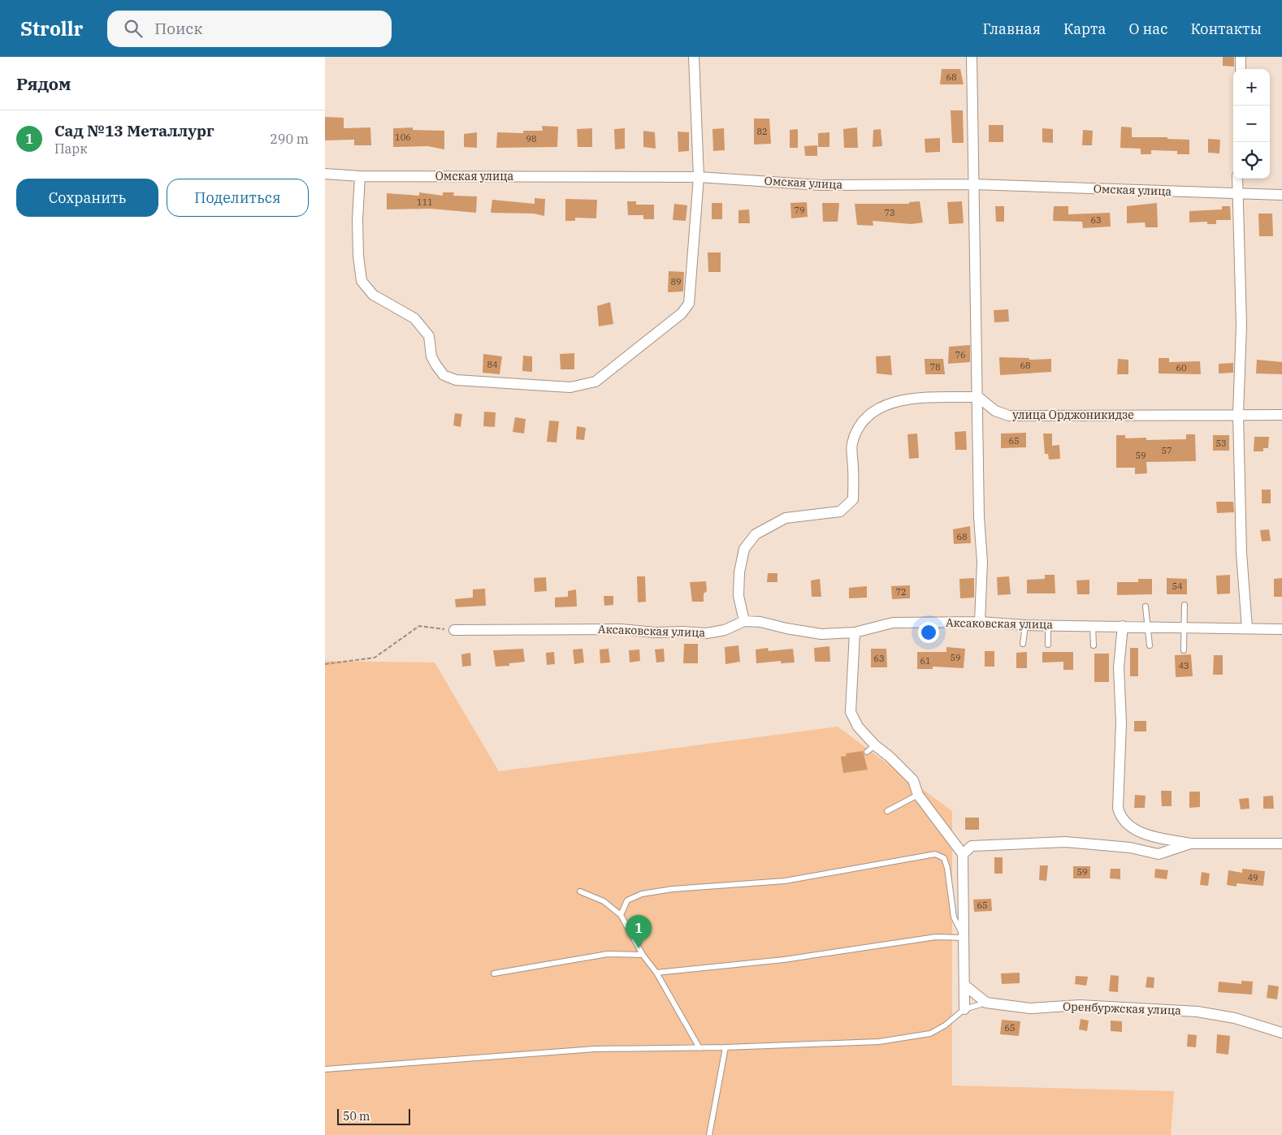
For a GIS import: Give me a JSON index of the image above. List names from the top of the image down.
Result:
{
  "streets": {
    "street": [
      "Омская улица",
      "улица Орджоникидзе",
      "Аксаковская улица",
      "Оренбуржская улица"
    ]
  },
  "house_numbers": [
    "68",
    "82",
    "106",
    "98",
    "111",
    "79",
    "73",
    "63",
    "89",
    "76",
    "84",
    "68",
    "78",
    "60",
    "65",
    "53",
    "57",
    "59",
    "68",
    "54",
    "72",
    "59",
    "63",
    "61",
    "43",
    "59",
    "49",
    "65",
    "65"
  ],
  "scale_bar": "50 m",
  "page": {
    "header": "Strollr",
    "search": "Поиск",
    "nav": [
      "Главная",
      "Карта",
      "О нас",
      "Контакты"
    ],
    "heading": "Рядом",
    "map_buttons": ["+", "−"],
    "list": [
      {
        "mark": "1",
        "name": "Сад №13 Металлург",
        "note": "Парк",
        "value": "290 m"
      }
    ],
    "buttons": ["Сохранить", "Поделиться"],
    "pins": "1",
    "scale": "50 m"
  }
}
